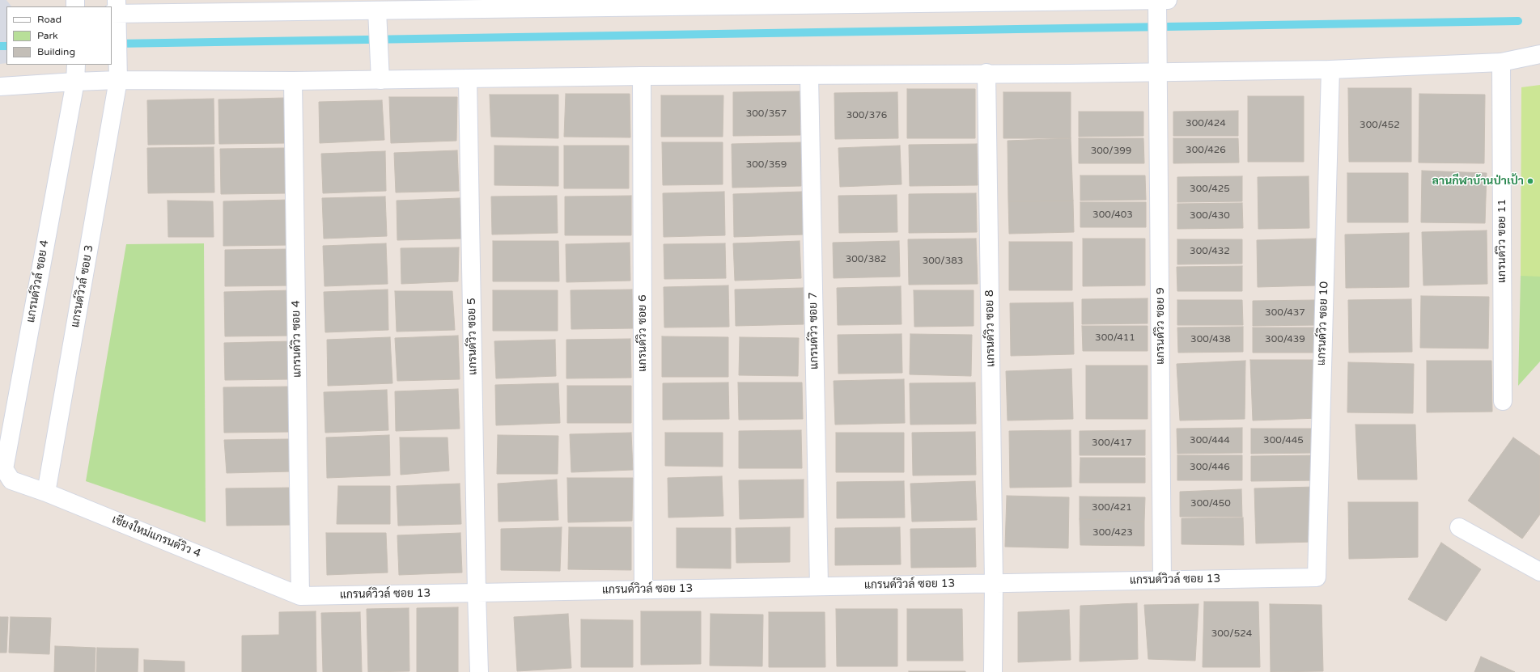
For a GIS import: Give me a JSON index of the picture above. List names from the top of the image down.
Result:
{
  "streets": {
    "street": [
      "แกรนด์วิว ซอย 11",
      "แกรนด์วิวล์ ซอย 4",
      "แกรนด์วิวล์ ซอย 3",
      "แกรนด์วิว ซอย 10",
      "แกรนด์วิว ซอย 9",
      "แกรนด์วิว ซอย 8",
      "แกรนด์วิว ซอย 7",
      "แกรนด์วิว ซอย 6",
      "แกรนด์วิว ซอย 5",
      "แกรนด์วิว ซอย 4",
      "เชียงใหม่แกรนด์วิว 4",
      "แกรนด์วิวล์ ซอย 13"
    ]
  },
  "crossings": [
    ["แกรนด์วิวล์ ซอย 4", "เชียงใหม่แกรนด์วิว 4"],
    ["แกรนด์วิวล์ ซอย 3", "เชียงใหม่แกรนด์วิว 4"],
    ["แกรนด์วิว ซอย 10", "แกรนด์วิวล์ ซอย 13"],
    ["แกรนด์วิว ซอย 9", "แกรนด์วิวล์ ซอย 13"],
    ["แกรนด์วิว ซอย 8", "แกรนด์วิวล์ ซอย 13"],
    ["แกรนด์วิว ซอย 7", "แกรนด์วิวล์ ซอย 13"],
    ["แกรนด์วิว ซอย 6", "แกรนด์วิวล์ ซอย 13"],
    ["แกรนด์วิว ซอย 5", "แกรนด์วิวล์ ซอย 13"],
    ["แกรนด์วิว ซอย 4", "เชียงใหม่แกรนด์วิว 4"],
    ["แกรนด์วิว ซอย 4", "แกรนด์วิวล์ ซอย 13"],
    ["เชียงใหม่แกรนด์วิว 4", "แกรนด์วิวล์ ซอย 13"]
  ],
  "places": ["ลานกีฬาบ้านป่าเป้า"],
  "house_numbers": [
    "300/357",
    "300/376",
    "300/424",
    "300/452",
    "300/426",
    "300/399",
    "300/359",
    "300/425",
    "300/403",
    "300/430",
    "300/432",
    "300/382",
    "300/383",
    "300/437",
    "300/411",
    "300/438",
    "300/439",
    "300/444",
    "300/445",
    "300/417",
    "300/446",
    "300/450",
    "300/421",
    "300/423",
    "300/524"
  ],
  "legend": ["Road", "Park", "Building"]
}
